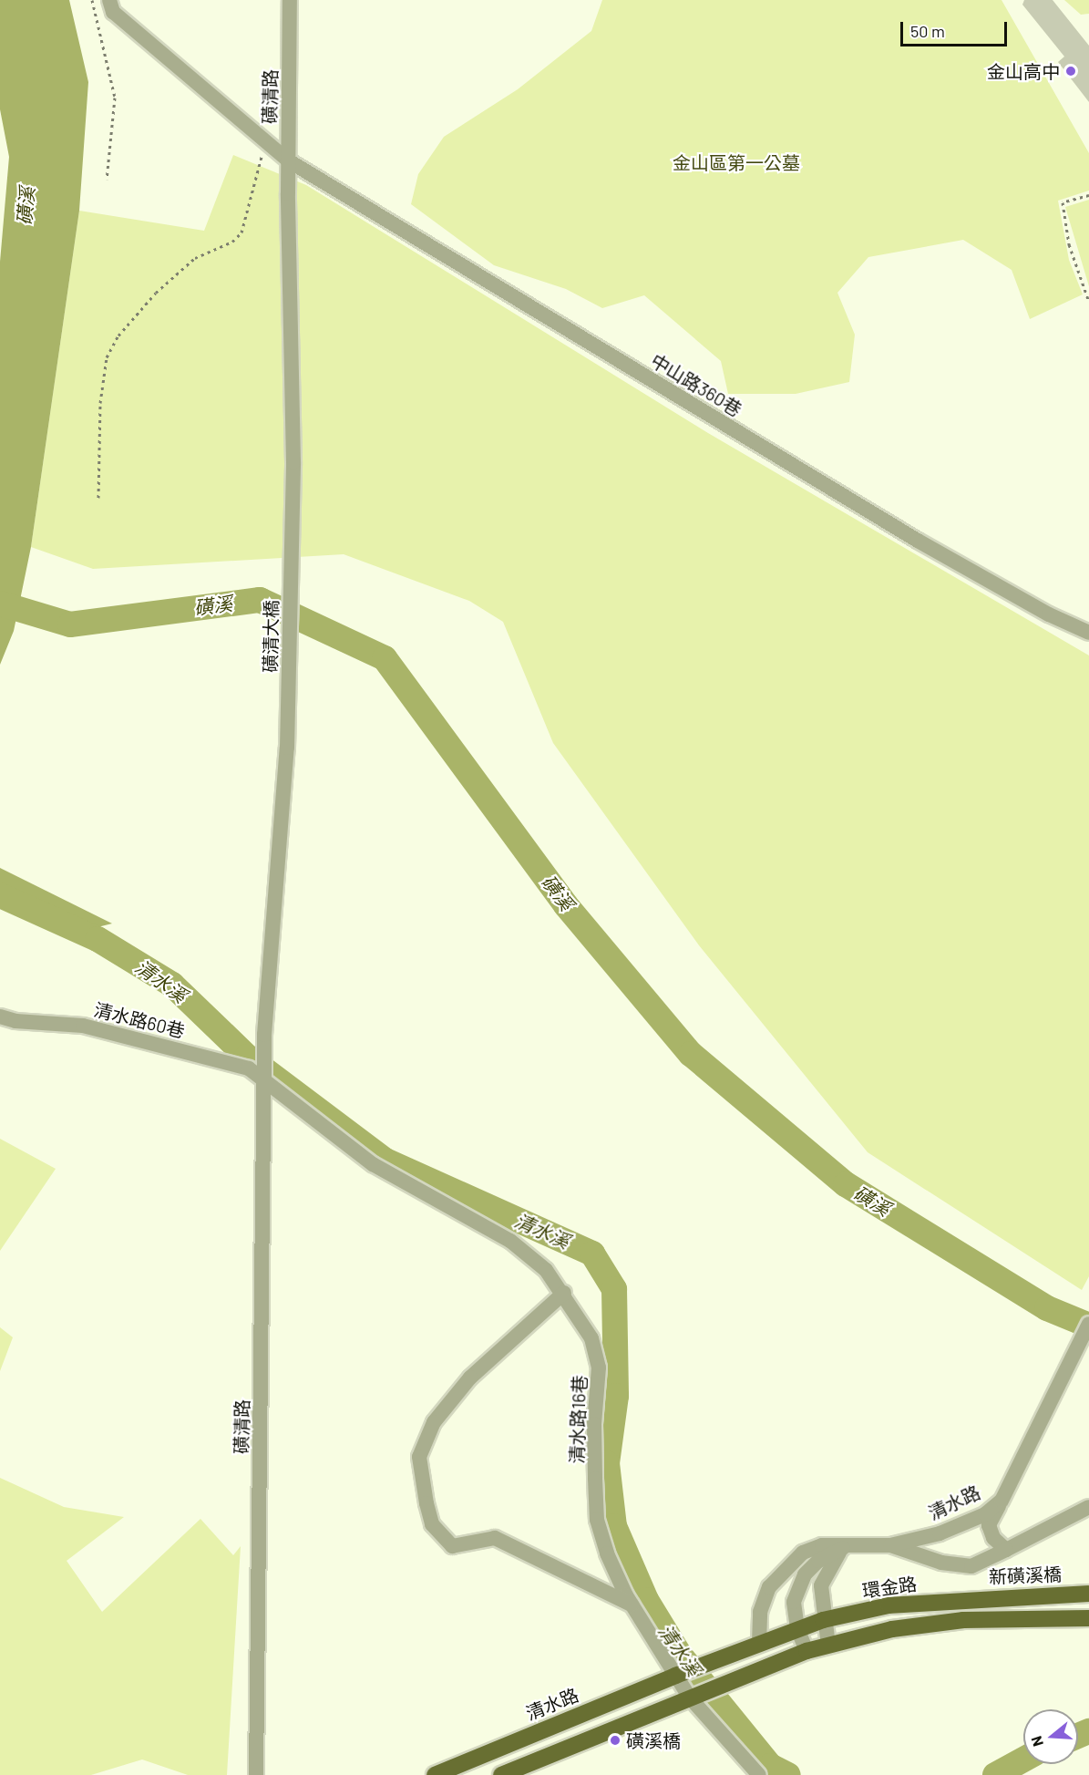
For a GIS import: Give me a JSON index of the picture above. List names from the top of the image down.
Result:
{
  "streets": {
    "main road": ["清水路", "新磺溪橋", "環金路"],
    "street": [
      "磺清路",
      "中山路360巷",
      "磺清大橋",
      "清水路60巷",
      "清水路16巷"
    ]
  },
  "crossings": [
    ["磺清路", "中山路360巷"],
    ["磺清路", "磺清大橋"],
    ["磺清路", "清水路60巷"],
    ["磺清路", "清水路16巷"],
    ["磺清大橋", "清水路60巷"],
    ["磺清大橋", "清水路16巷"],
    ["清水路60巷", "清水路16巷"],
    ["清水路16巷", "清水路"],
    ["新磺溪橋", "環金路"]
  ],
  "water": ["磺溪", "清水溪"],
  "parks": ["金山區第一公墓"],
  "places": ["金山高中", "磺溪橋"],
  "scale_bar": "50 m",
  "north": "left"
}
